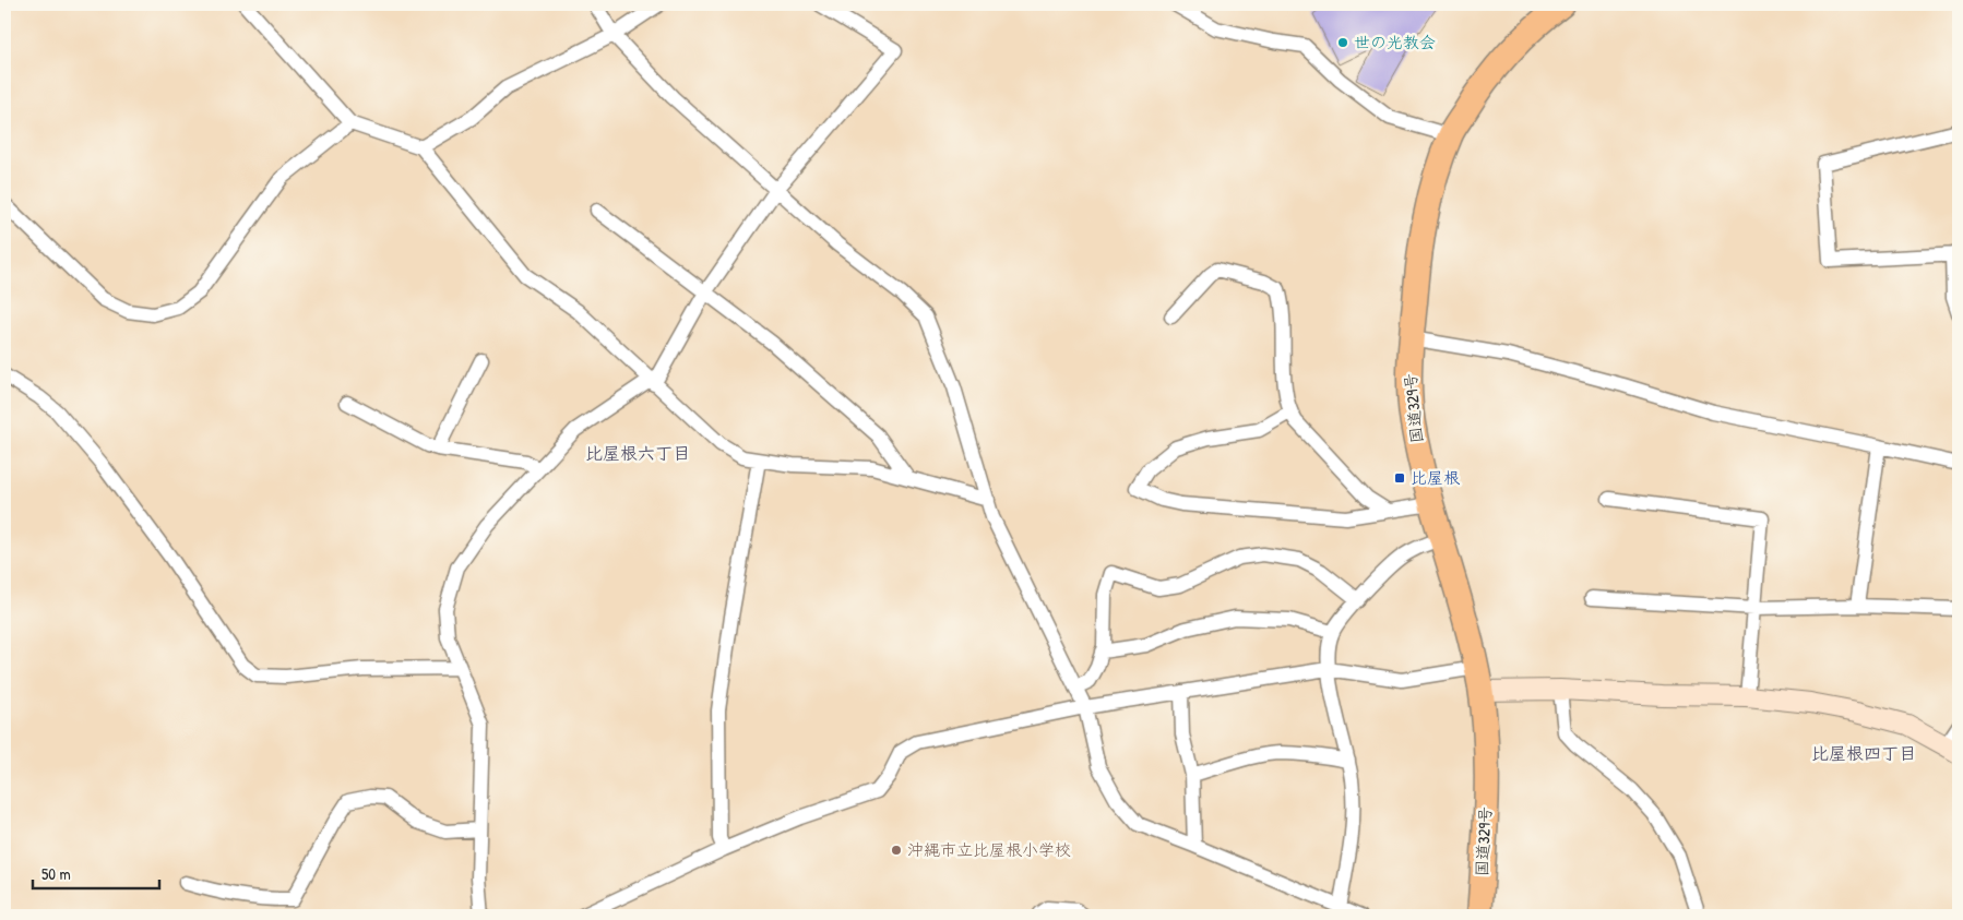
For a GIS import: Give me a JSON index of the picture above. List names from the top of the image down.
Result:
{
  "streets": {
    "highway": ["国道329号"]
  },
  "districts": ["比屋根六丁目", "比屋根四丁目"],
  "places": {
    "other": ["世の光教会", "沖縄市立比屋根小学校"],
    "transit": ["比屋根"]
  },
  "scale_bar": "50 m"
}
